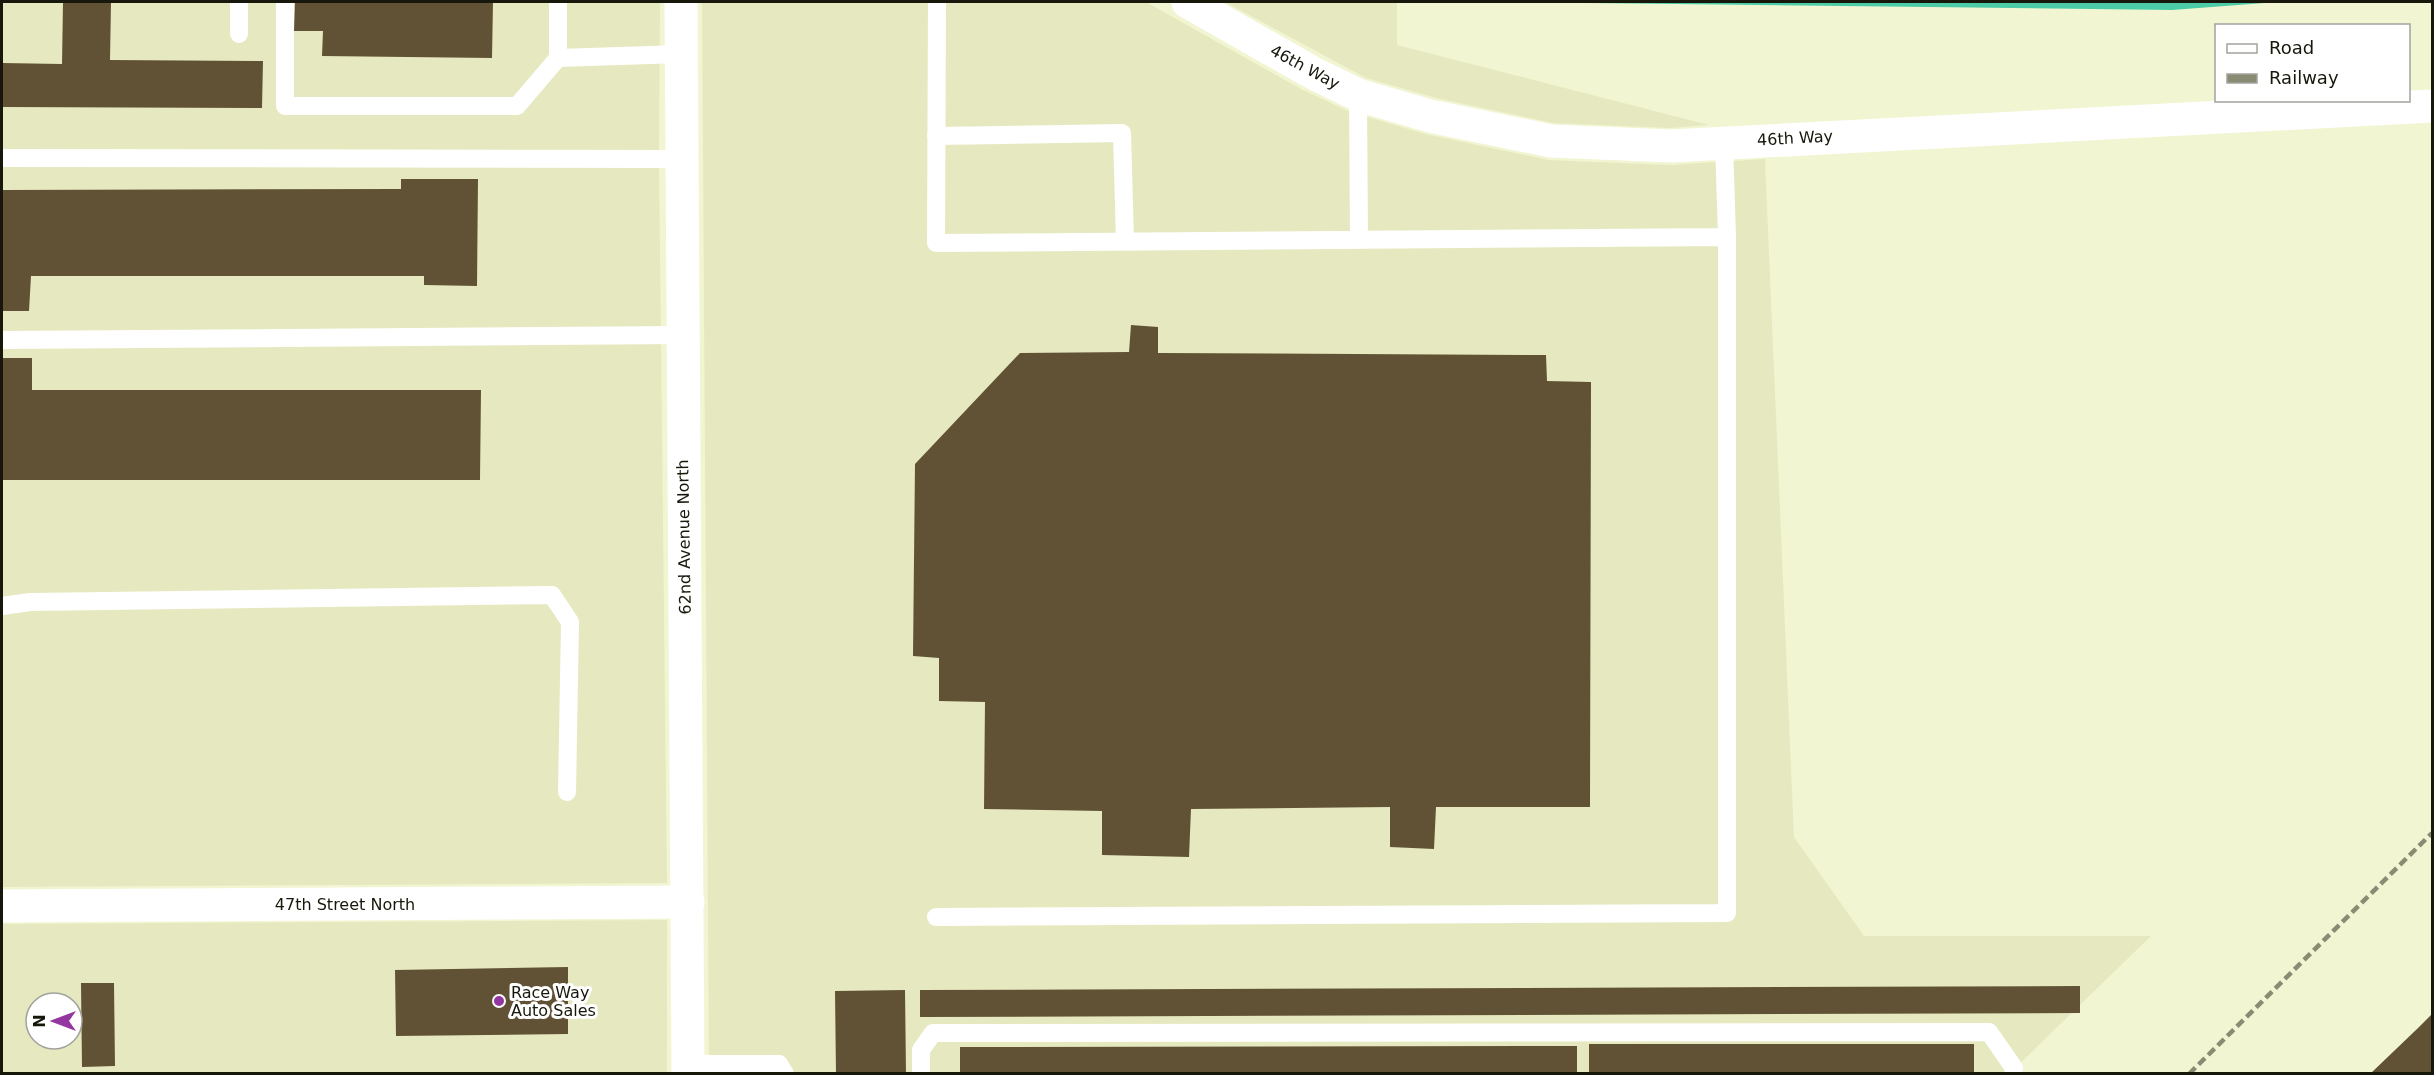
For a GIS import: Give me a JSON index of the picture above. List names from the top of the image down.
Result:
{
  "streets": {
    "street": ["46th Way", "62nd Avenue North", "47th Street North"]
  },
  "crossings": [
    ["62nd Avenue North", "47th Street North"]
  ],
  "places": ["Race Way Auto Sales"],
  "legend": ["Road", "Railway"],
  "north": "left"
}
